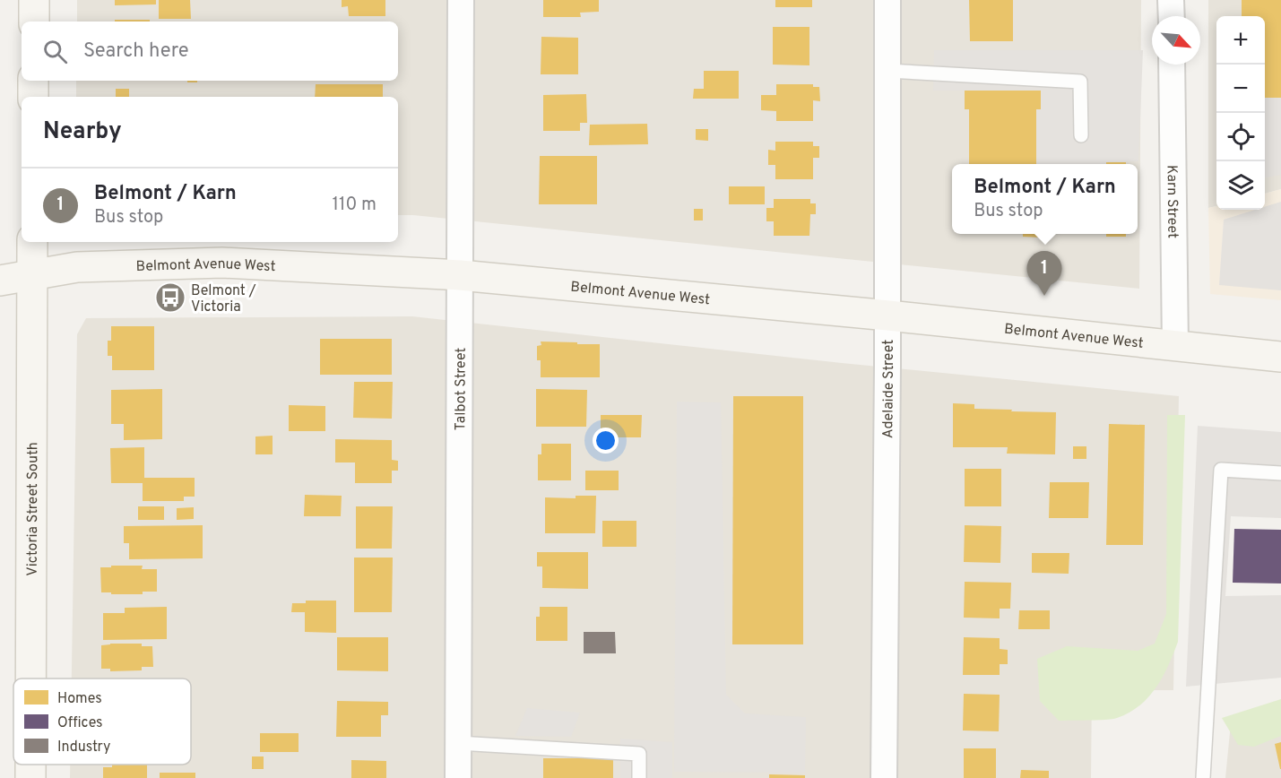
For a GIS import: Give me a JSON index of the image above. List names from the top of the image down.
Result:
{
  "streets": {
    "street": [
      "Karn Street",
      "Belmont Avenue West",
      "Talbot Street",
      "Adelaide Street",
      "Victoria Street South"
    ]
  },
  "crossings": [
    ["Karn Street", "Belmont Avenue West"],
    ["Belmont Avenue West", "Talbot Street"],
    ["Belmont Avenue West", "Adelaide Street"],
    ["Belmont Avenue West", "Victoria Street South"]
  ],
  "places": {
    "bus stop": ["Belmont / Victoria"]
  },
  "legend": ["Homes", "Offices", "Industry"],
  "north": "bottom right",
  "page": {
    "map_buttons": ["+", "−"],
    "search": "Search here",
    "heading": "Nearby",
    "popup": ["Belmont / Karn", "Bus stop"],
    "list": [
      {
        "mark": "1",
        "name": "Belmont / Karn",
        "note": "Bus stop",
        "value": "110 m"
      }
    ],
    "pins": "1"
  }
}
